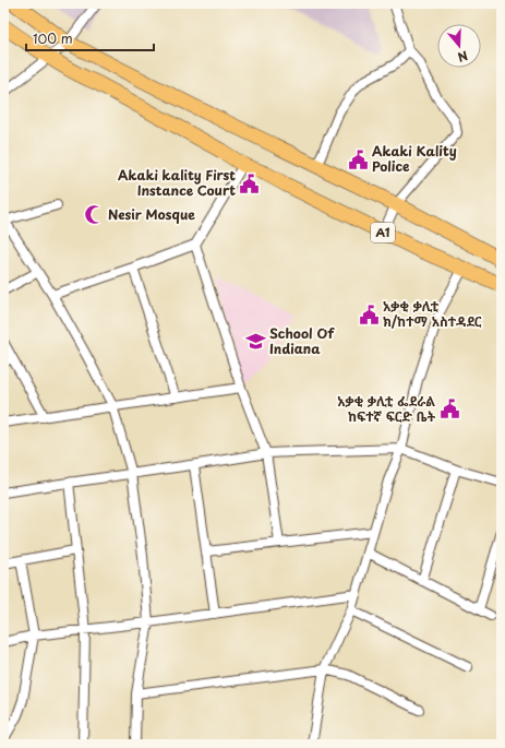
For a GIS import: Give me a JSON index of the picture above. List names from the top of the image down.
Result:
{
  "streets": {
    "main road": ["A1"]
  },
  "places": {
    "public building": [
      "Akaki Kality Police",
      "Akaki kality First Instance Court",
      "አቃቂ ቃሊቲ ክ/ከተማ አስተዳደር",
      "አቃቂ ቃሊቲ ፌደራል ከፍተኛ ፍርድ ቤት"
    ],
    "mosque": ["Nesir Mosque"],
    "school or university": ["School Of Indiana"]
  },
  "scale_bar": "100 m",
  "north": "bottom"
}
